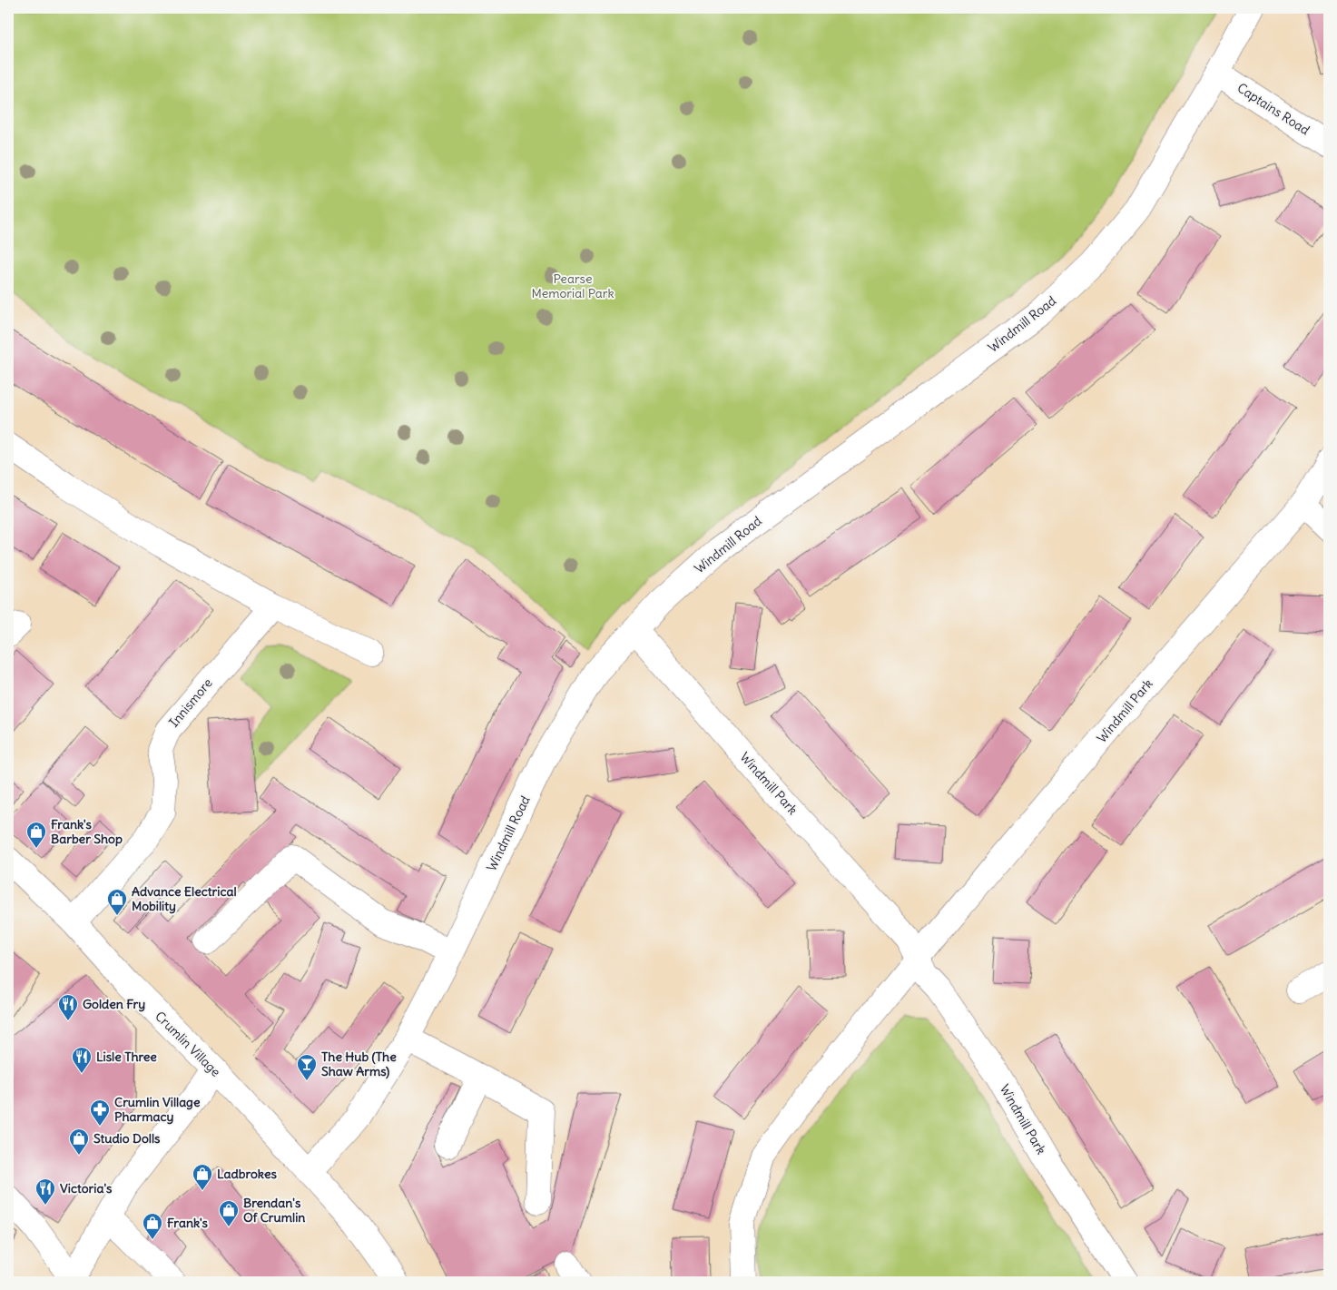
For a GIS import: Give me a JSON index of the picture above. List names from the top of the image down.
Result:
{
  "streets": {
    "street": [
      "Captains Road",
      "Windmill Road",
      "Innismore",
      "Windmill Park",
      "Crumlin Village"
    ]
  },
  "crossings": [
    ["Captains Road", "Windmill Road"],
    ["Windmill Road", "Windmill Park"],
    ["Windmill Road", "Crumlin Village"],
    ["Innismore", "Crumlin Village"]
  ],
  "parks": ["Pearse Memorial Park"],
  "places": {
    "shop": [
      "Frank's Barber Shop",
      "Advance Electrical Mobility",
      "Studio Dolls",
      "Ladbrokes",
      "Brendan's Of Crumlin",
      "Frank's"
    ],
    "restaurant": ["Golden Fry", "Lisle Three", "Victoria's"],
    "bar": ["The Hub (The Shaw Arms)"],
    "pharmacy": ["Crumlin Village Pharmacy"]
  }
}
